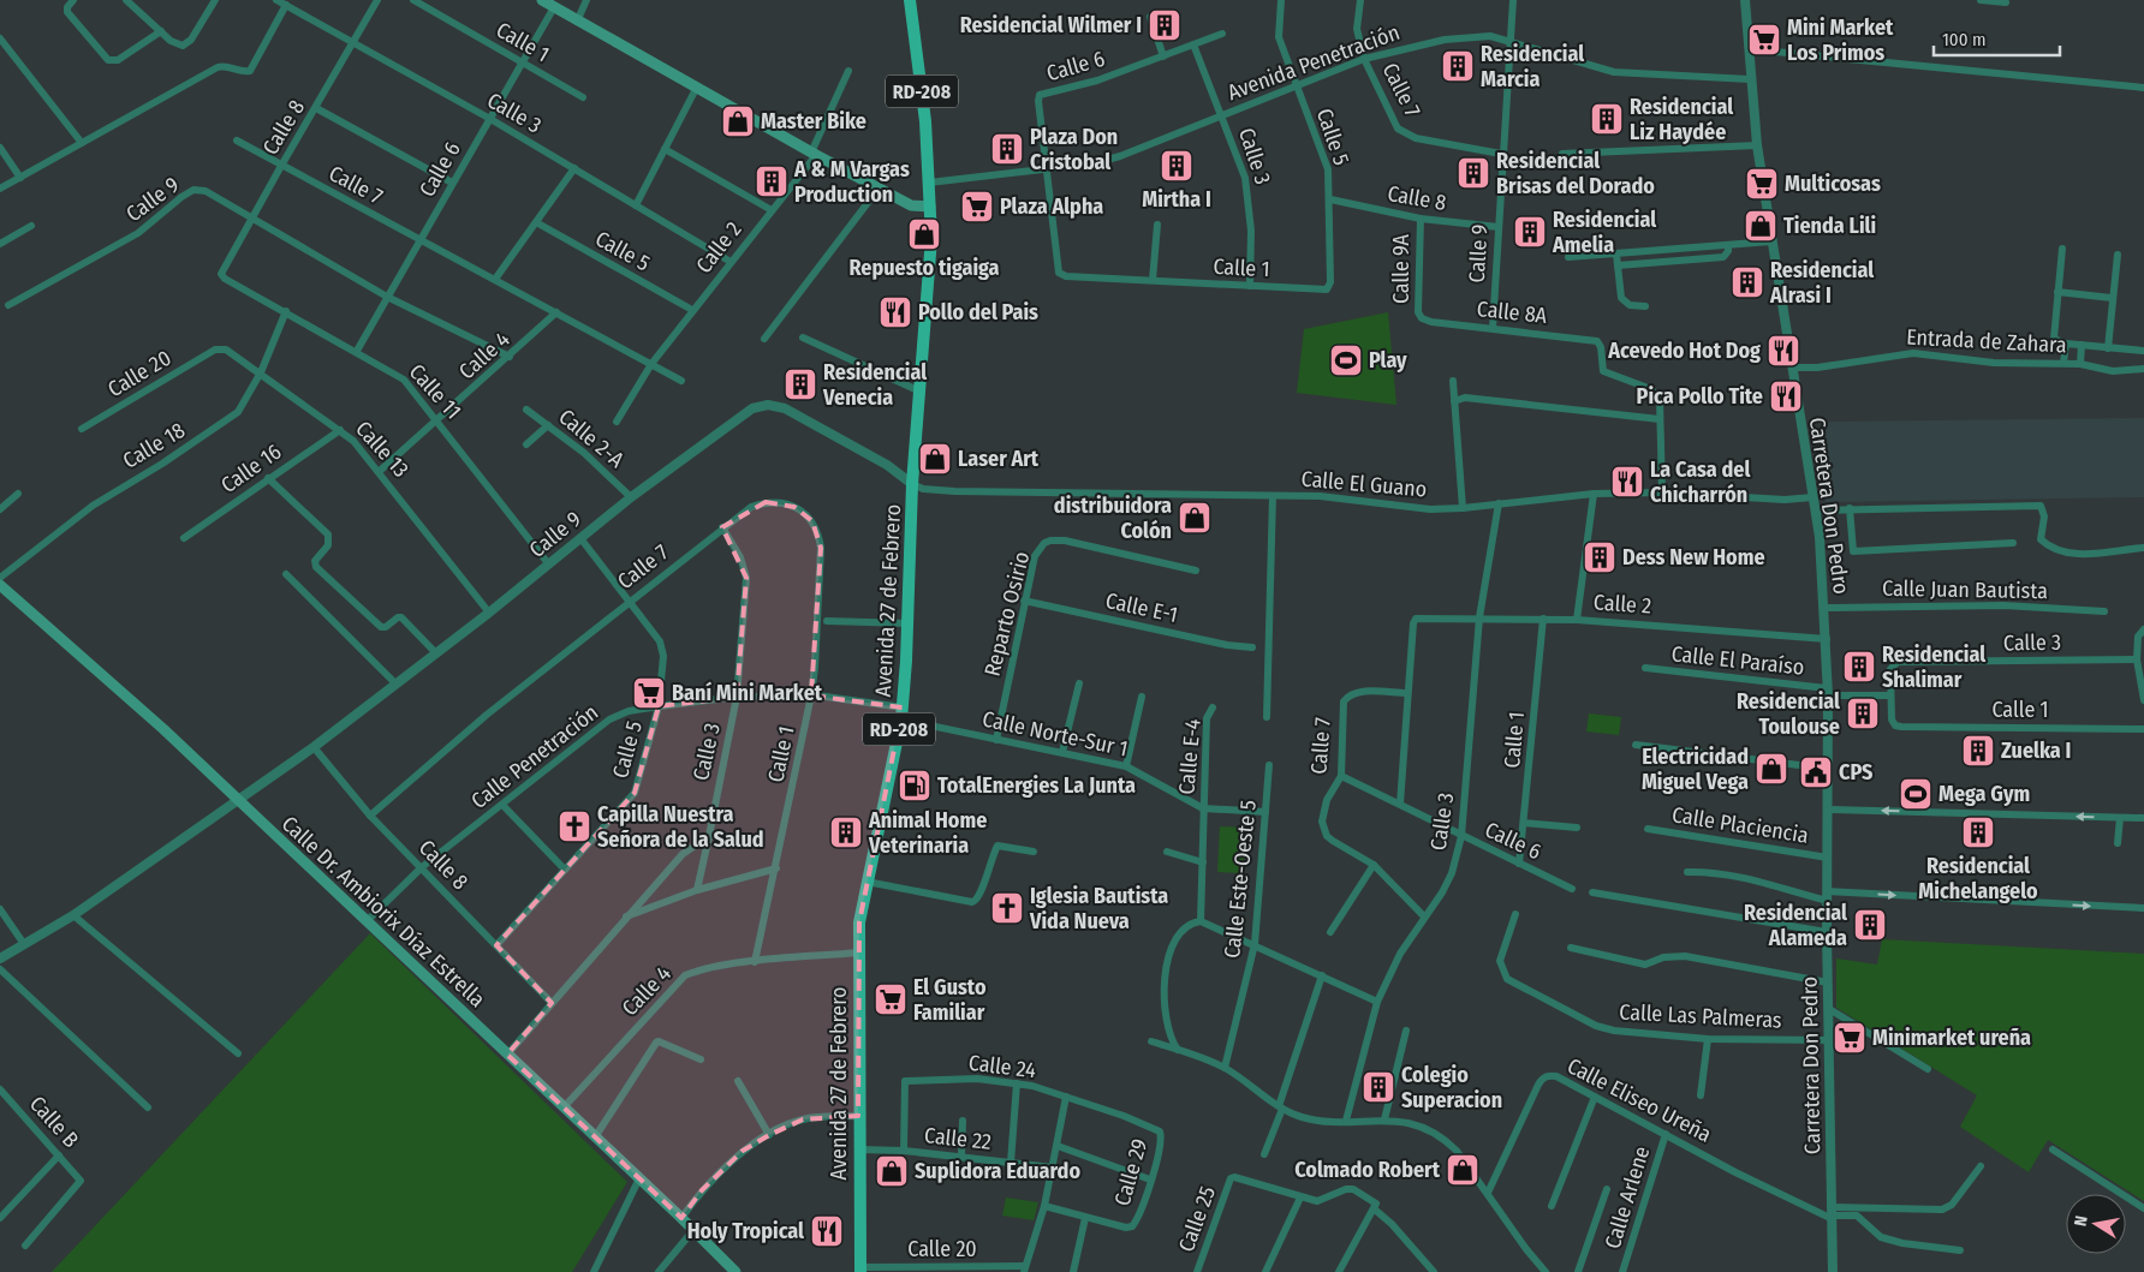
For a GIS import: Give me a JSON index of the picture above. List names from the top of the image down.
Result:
{
  "streets": {
    "main road": ["RD-208", "Avenida 27 de Febrero", "Calle Dr. Ambiorix Díaz Estrella"],
    "street": [
      "Calle 1",
      "Avenida Penetración",
      "Calle 6",
      "Calle 7",
      "Calle 3",
      "Calle 8",
      "Calle 5",
      "Calle 9",
      "Calle 2",
      "Calle 9A",
      "Calle 8A",
      "Entrada de Zahara",
      "Calle 4",
      "Calle 20",
      "Calle 11",
      "Calle 2-A",
      "Calle 18",
      "Calle 13",
      "Calle 16",
      "Calle El Guano",
      "Carretera Don Pedro",
      "Calle Juan Bautista",
      "Calle E-1",
      "Reparto Osirio",
      "Calle El Paraíso",
      "Calle Norte-Sur 1",
      "Calle Penetración",
      "Calle E-4",
      "Calle Placiencia",
      "Calle Este-Oeste 5",
      "Calle Las Palmeras",
      "Calle 24",
      "Calle Eliseo Ureña",
      "Calle B",
      "Calle 22",
      "Calle 29",
      "Calle Arlene",
      "Calle 25"
    ]
  },
  "crossings": [
    ["Calle 1", "Calle 6"],
    ["Calle 1", "Calle 7"],
    ["Calle 1", "Calle 3"],
    ["Calle 1", "Calle 5"],
    ["Calle 1", "Calle 2"],
    ["Calle 1", "Calle 4"],
    ["Calle 1", "Calle El Paraíso"],
    ["Calle 1", "Calle Penetración"],
    ["Avenida Penetración", "Calle 6"],
    ["Avenida Penetración", "Calle 7"],
    ["Avenida Penetración", "Calle 3"],
    ["Avenida Penetración", "Calle 5"],
    ["Avenida Penetración", "Calle 9"],
    ["Avenida Penetración", "Carretera Don Pedro"],
    ["Avenida Penetración", "Avenida 27 de Febrero"],
    ["Calle 6", "Calle 7"],
    ["Calle 6", "Calle 3"],
    ["Calle 6", "Calle 9"],
    ["Calle 6", "Calle 11"],
    ["Calle 7", "Calle 3"],
    ["Calle 7", "Calle 8"],
    ["Calle 7", "Calle 5"],
    ["Calle 7", "Calle 9"],
    ["Calle 7", "Calle 2"],
    ["Calle 7", "Calle 4"],
    ["Calle 7", "Calle Penetración"],
    ["Calle 3", "Calle 8"],
    ["Calle 3", "Calle 2"],
    ["Calle 3", "Calle El Guano"],
    ["Calle 3", "Calle El Paraíso"],
    ["Calle 3", "Calle Penetración"],
    ["Calle 8", "Calle 5"],
    ["Calle 8", "Calle 9"],
    ["Calle 8", "Calle 9A"],
    ["Calle 8", "Calle 11"],
    ["Calle 8", "Calle Penetración"],
    ["Calle 5", "Calle 9"],
    ["Calle 5", "Calle 2"],
    ["Calle 5", "Calle Penetración"],
    ["Calle 9", "Calle 8A"],
    ["Calle 9", "Calle 4"],
    ["Calle 9", "Calle 11"],
    ["Calle 9", "Calle 2-A"],
    ["Calle 9", "Calle 13"],
    ["Calle 9", "Calle El Guano"],
    ["Calle 9", "Avenida 27 de Febrero"],
    ["Calle 9", "Calle Dr. Ambiorix Díaz Estrella"],
    ["Calle 2", "Carretera Don Pedro"],
    ["Calle 9A", "Calle 8A"],
    ["Entrada de Zahara", "Carretera Don Pedro"],
    ["Calle 4", "Calle 11"],
    ["Calle 4", "Calle 13"],
    ["Calle 4", "Avenida 27 de Febrero"],
    ["Calle 4", "Calle Dr. Ambiorix Díaz Estrella"],
    ["Calle 20", "Calle 13"],
    ["Calle 20", "Avenida 27 de Febrero"],
    ["Calle 11", "Calle 18"],
    ["Calle 18", "Calle 13"],
    ["Calle 13", "Calle 16"],
    ["Calle El Guano", "Carretera Don Pedro"],
    ["Calle El Guano", "Avenida 27 de Febrero"],
    ["Carretera Don Pedro", "Calle Juan Bautista"],
    ["Carretera Don Pedro", "Calle El Paraíso"],
    ["Carretera Don Pedro", "Calle Placiencia"],
    ["Carretera Don Pedro", "Calle Las Palmeras"],
    ["Carretera Don Pedro", "Calle Eliseo Ureña"],
    ["Avenida 27 de Febrero", "Calle Norte-Sur 1"],
    ["Avenida 27 de Febrero", "Calle Penetración"],
    ["Avenida 27 de Febrero", "Calle 22"],
    ["Calle E-1", "Reparto Osirio"],
    ["Reparto Osirio", "Calle Norte-Sur 1"],
    ["Calle Norte-Sur 1", "Calle Penetración"],
    ["Calle Norte-Sur 1", "Calle E-4"],
    ["Calle Norte-Sur 1", "Calle Este-Oeste 5"],
    ["Calle Penetración", "Calle Dr. Ambiorix Díaz Estrella"],
    ["Calle 24", "Calle 22"],
    ["Calle 24", "Calle 29"],
    ["Calle Eliseo Ureña", "Calle Arlene"]
  ],
  "places": {
    "building": [
      "Residencial Wilmer I",
      "Residencial Marcia",
      "Residencial Liz Haydée",
      "Plaza Don Cristobal",
      "Mirtha I",
      "Residencial Brisas del Dorado",
      "A & M Vargas Production",
      "Residencial Amelia",
      "Residencial Alrasi I",
      "Residencial Venecia",
      "Dess New Home",
      "Residencial Shalimar",
      "Residencial Toulouse",
      "Zuelka I",
      "Animal Home Veterinaria",
      "Residencial Michelangelo",
      "Residencial Alameda",
      "Colegio Superacion"
    ],
    "supermarket": [
      "Mini Market Los Primos",
      "Multicosas",
      "Plaza Alpha",
      "Baní Mini Market",
      "El Gusto Familiar",
      "Minimarket ureña"
    ],
    "shop": [
      "Master Bike",
      "Tienda Lili",
      "Repuesto tigaiga",
      "Laser Art",
      "distribuidora Colón",
      "Electricidad Miguel Vega",
      "Colmado Robert",
      "Suplidora Eduardo"
    ],
    "restaurant": [
      "Pollo del Pais",
      "Acevedo Hot Dog",
      "Pica Pollo Tite",
      "La Casa del Chicharrón",
      "Holy Tropical"
    ],
    "sports": ["Play", "Mega Gym"],
    "public building": ["CPS"],
    "fuel station": ["TotalEnergies La Junta"],
    "church": ["Capilla Nuestra Señora de la Salud", "Iglesia Bautista Vida Nueva"]
  },
  "scale_bar": "100 m",
  "north": "left"
}
